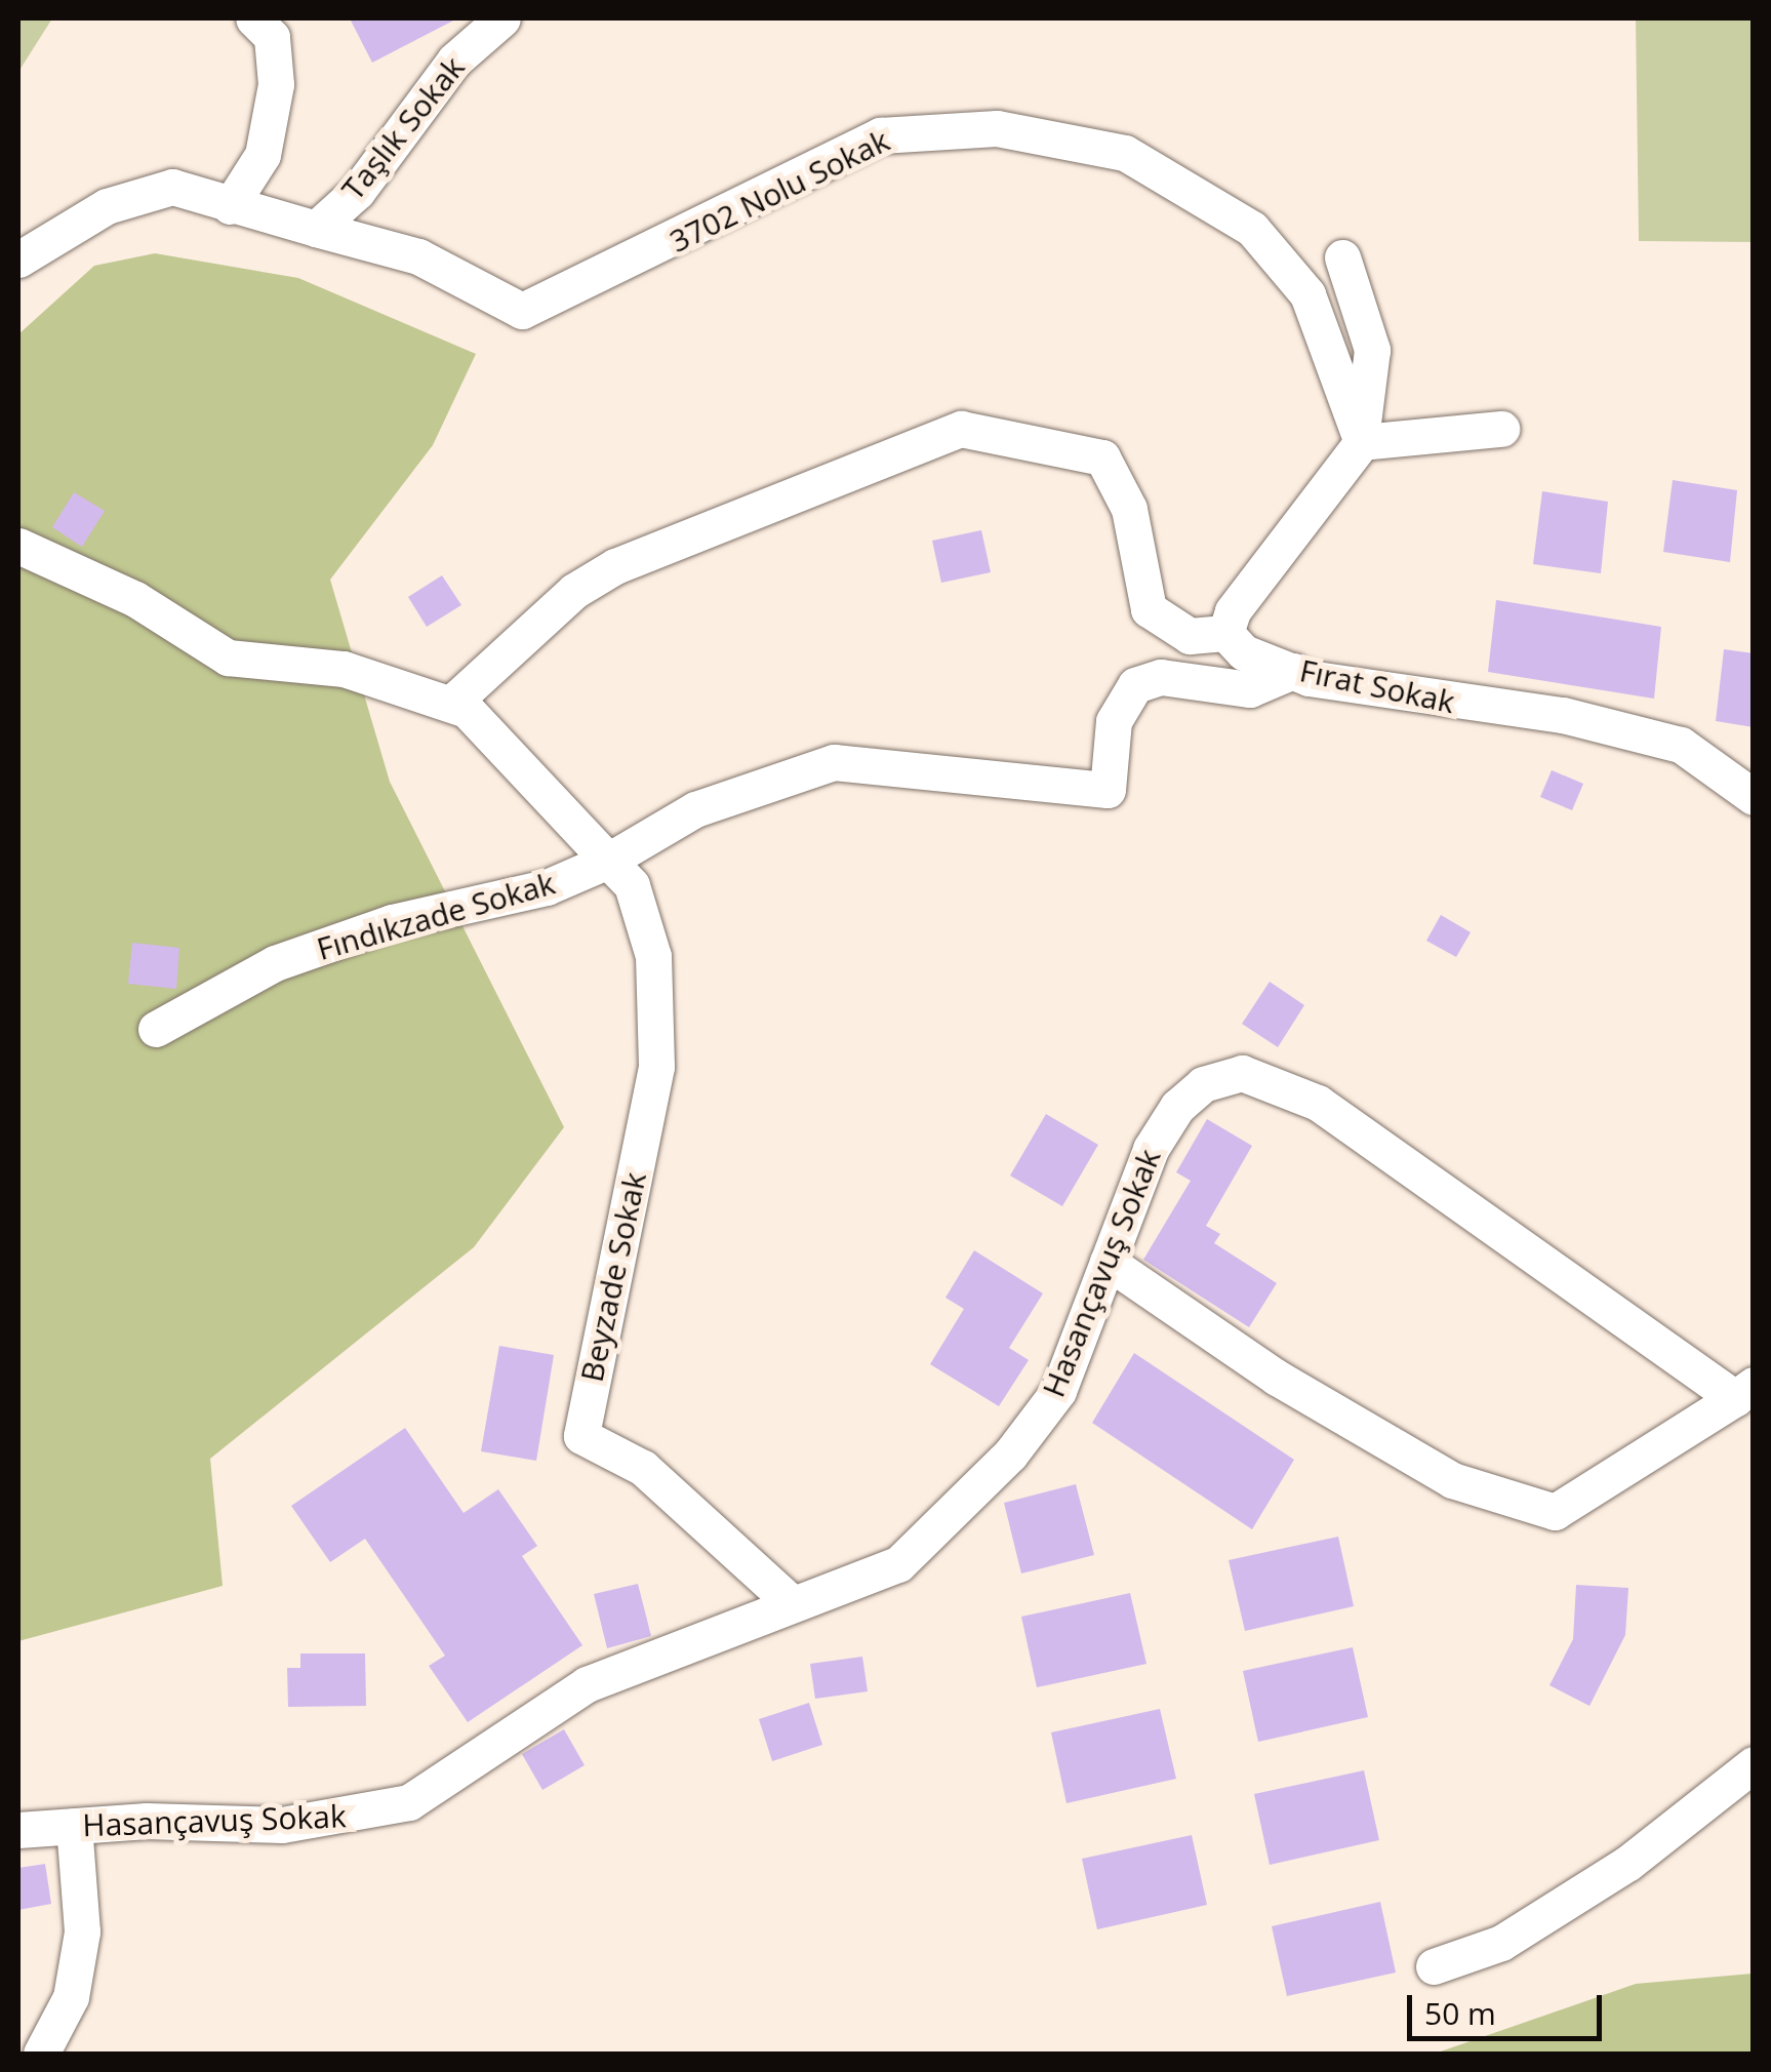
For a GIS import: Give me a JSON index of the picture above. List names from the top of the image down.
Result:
{
  "streets": {
    "street": [
      "Taşlık Sokak",
      "3702 Nolu Sokak",
      "Fırat Sokak",
      "Fındıkzade Sokak",
      "Hasançavuş Sokak",
      "Beyzade Sokak"
    ]
  },
  "crossings": [
    ["Taşlık Sokak", "3702 Nolu Sokak"],
    ["Fırat Sokak", "Fındıkzade Sokak"],
    ["Fındıkzade Sokak", "Beyzade Sokak"],
    ["Hasançavuş Sokak", "Beyzade Sokak"]
  ],
  "scale_bar": "50 m"
}
